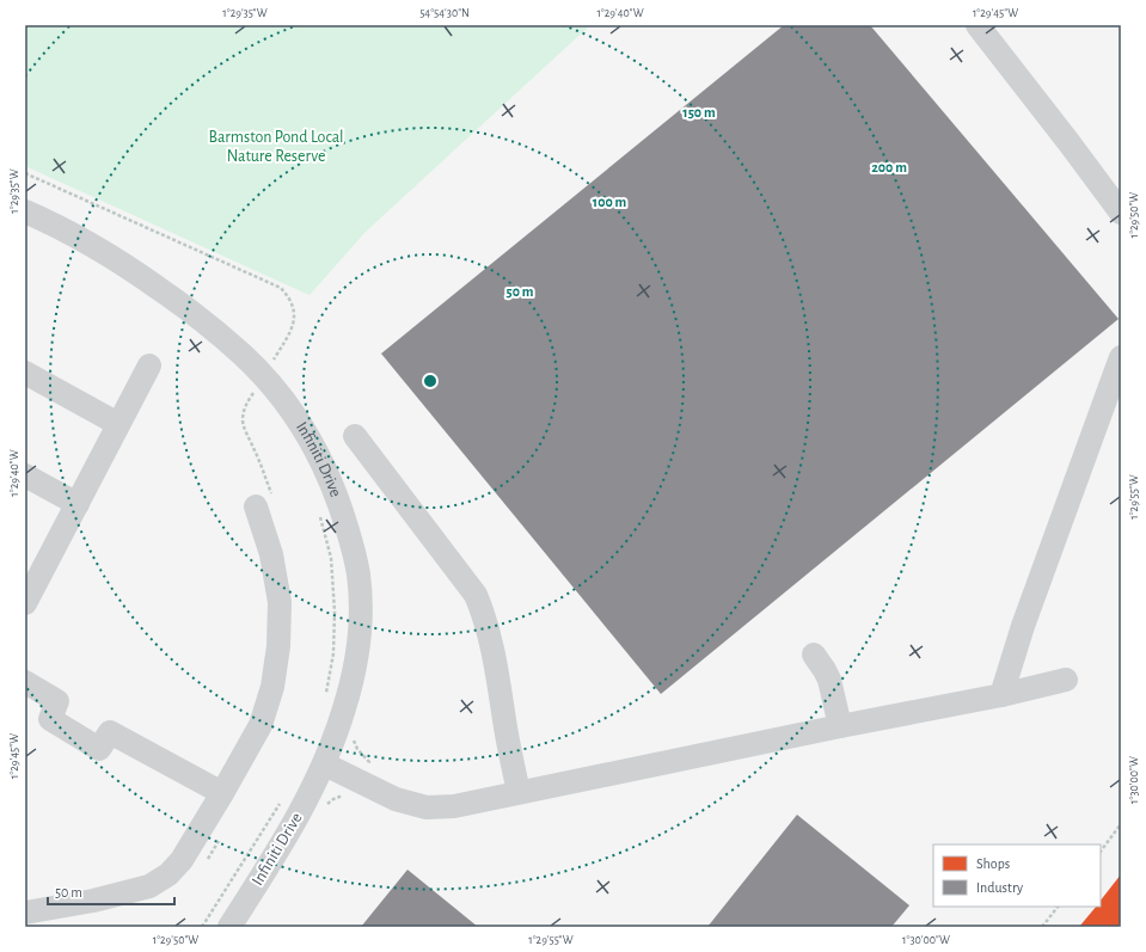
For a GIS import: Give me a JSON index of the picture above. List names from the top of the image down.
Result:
{
  "streets": {
    "street": ["Infiniti Drive"]
  },
  "parks": ["Barmston Pond Local Nature Reserve"],
  "legend": ["Shops", "Industry"],
  "scale_bar": "50 m",
  "coordinates": [
    "1°29'35\"W",
    "54°54'30\"N",
    "1°29'40\"W",
    "1°29'45\"W",
    "1°29'50\"W",
    "1°29'55\"W",
    "1°30'00\"W"
  ],
  "rings": [
    "150 m",
    "200 m",
    "100 m",
    "50 m"
  ]
}
